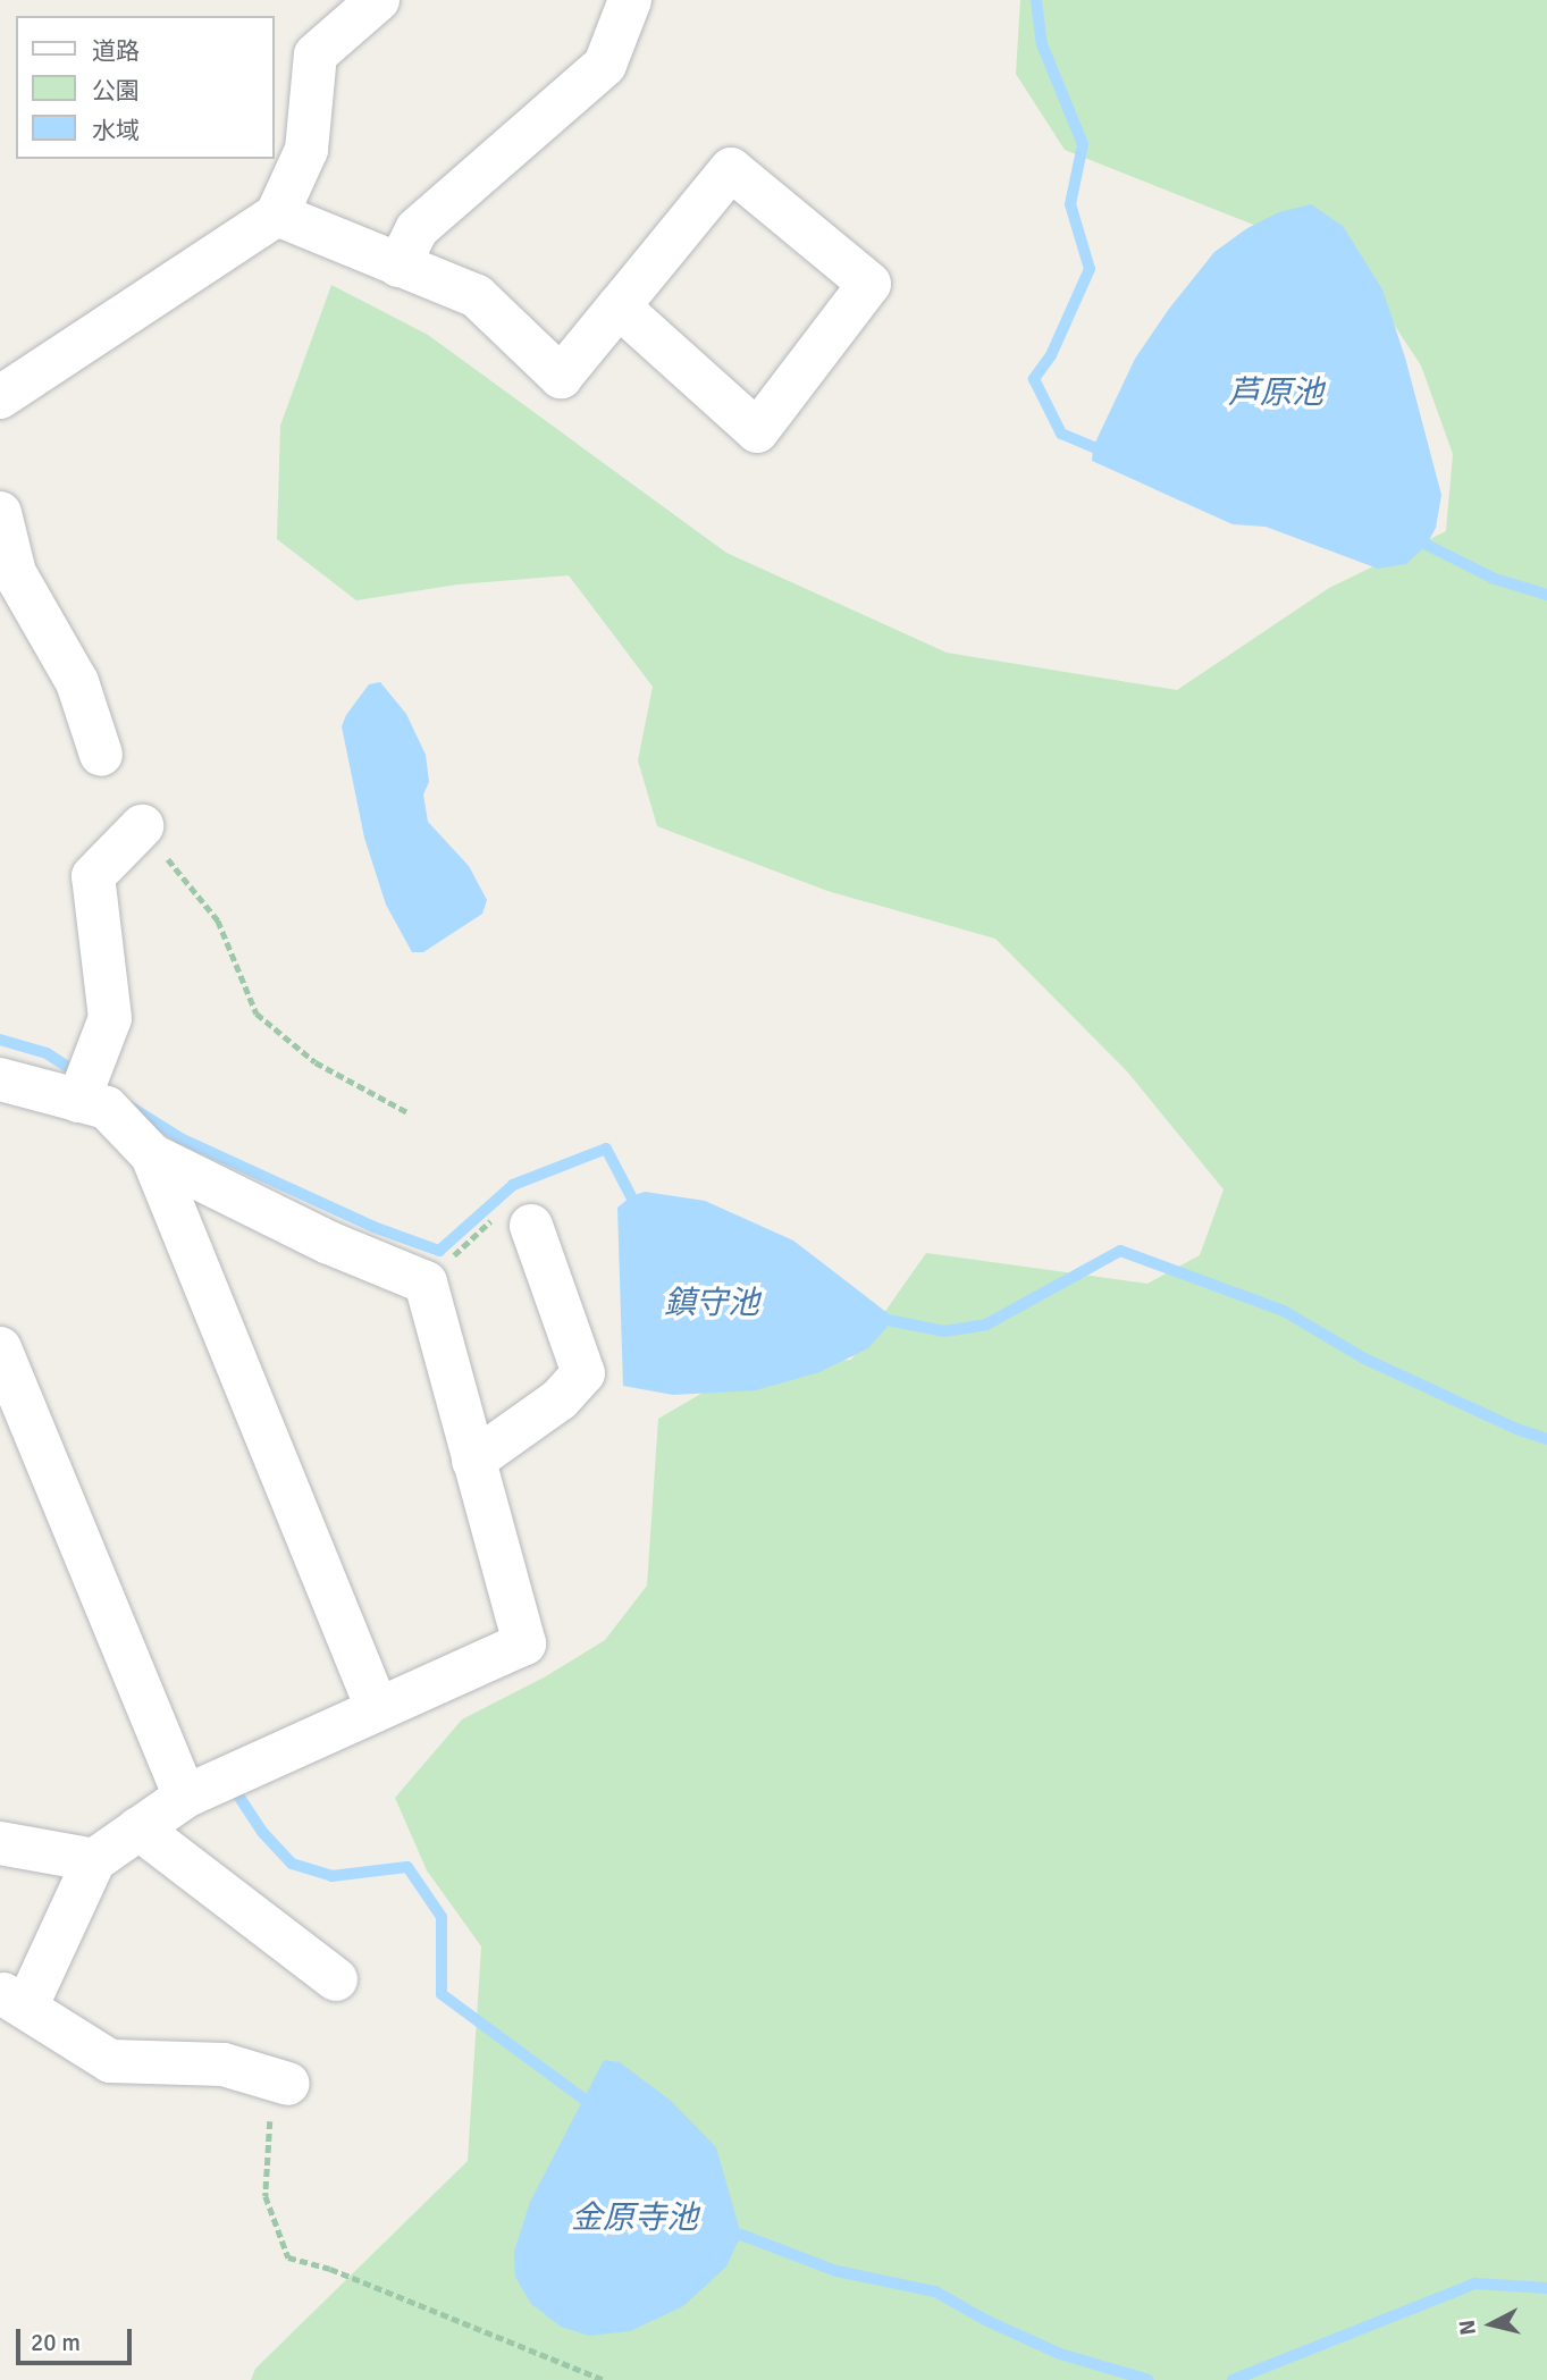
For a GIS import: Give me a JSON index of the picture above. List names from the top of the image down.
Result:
{
  "water": ["芦原池", "鎮守池", "金原寺池"],
  "legend": ["道路", "公園", "水域"],
  "scale_bar": "20 m",
  "north": "left"
}
